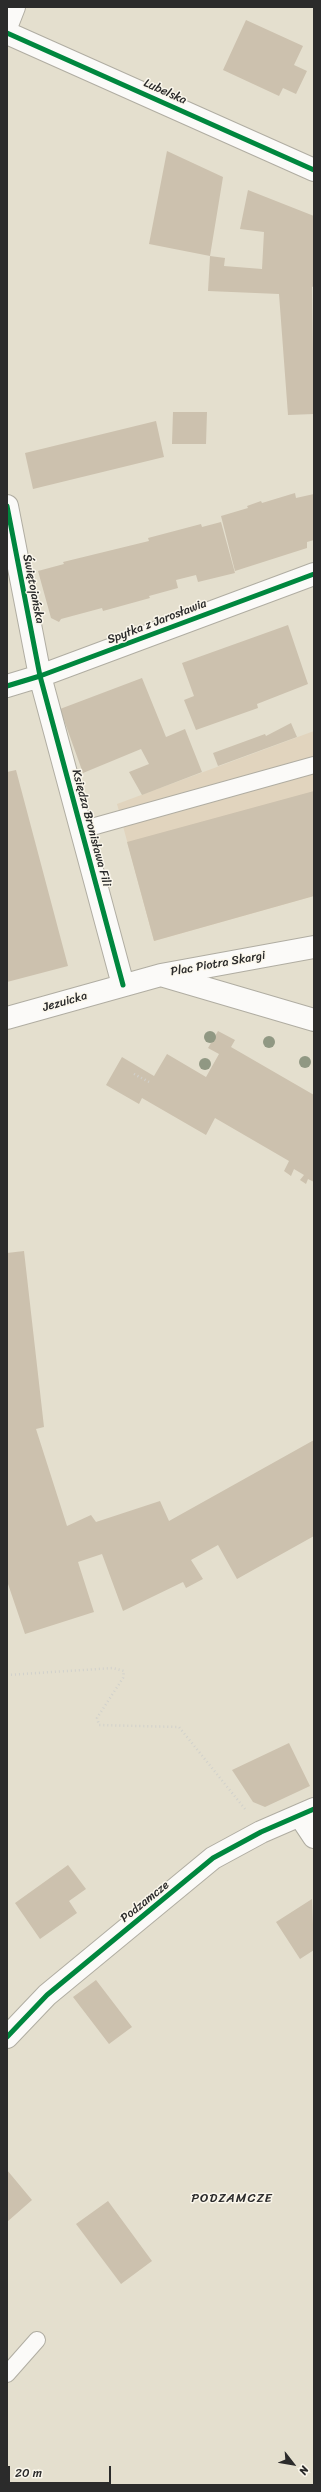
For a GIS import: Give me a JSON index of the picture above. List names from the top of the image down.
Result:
{
  "streets": {
    "street": [
      "Lubelska",
      "Świętojańska",
      "Spytka z Jarosławia",
      "Księdza Bronisława Fili",
      "Plac Piotra Skargi",
      "Jezuicka",
      "Podzamcze"
    ]
  },
  "crossings": [
    ["Świętojańska", "Spytka z Jarosławia"],
    ["Świętojańska", "Księdza Bronisława Fili"],
    ["Spytka z Jarosławia", "Księdza Bronisława Fili"],
    ["Księdza Bronisława Fili", "Plac Piotra Skargi"],
    ["Księdza Bronisława Fili", "Jezuicka"],
    ["Plac Piotra Skargi", "Jezuicka"]
  ],
  "districts": ["PODZAMCZE"],
  "scale_bar": "20 m",
  "north": "bottom right"
}
